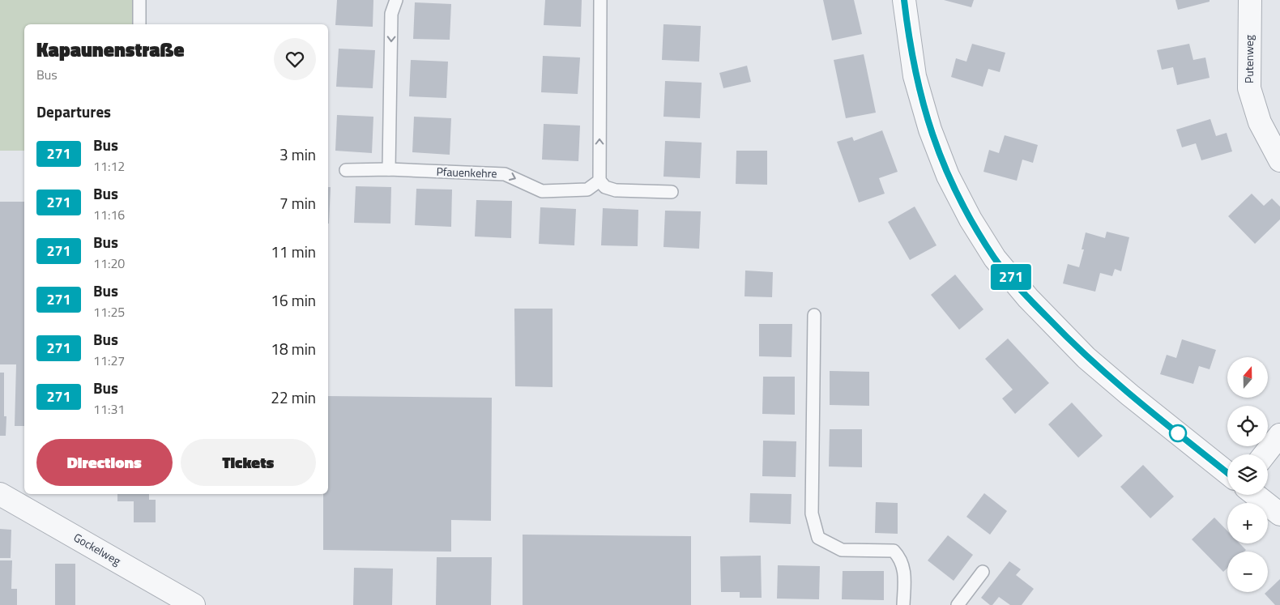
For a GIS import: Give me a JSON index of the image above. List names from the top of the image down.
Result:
{
  "streets": {
    "street": ["Putenweg", "Gockelweg"],
    "lane": ["Pfauenkehre"]
  },
  "one_way": ["Pfauenkehre"],
  "lines": ["bus line 271"],
  "north": "top",
  "page": {
    "on_map": "271",
    "heading": [
      ["Kapaunenstraße", "Bus"],
      "Departures"
    ],
    "list": [
      {
        "mark": "271",
        "name": "Bus",
        "note": "11:12",
        "value": "3 min"
      },
      {
        "mark": "271",
        "name": "Bus",
        "note": "11:16",
        "value": "7 min"
      },
      {
        "mark": "271",
        "name": "Bus",
        "note": "11:20",
        "value": "11 min"
      },
      {
        "mark": "271",
        "name": "Bus",
        "note": "11:25",
        "value": "16 min"
      },
      {
        "mark": "271",
        "name": "Bus",
        "note": "11:27",
        "value": "18 min"
      },
      {
        "mark": "271",
        "name": "Bus",
        "note": "11:31",
        "value": "22 min"
      }
    ],
    "map_buttons": ["+", "−"],
    "buttons": ["Directions", "Tickets"]
  }
}
